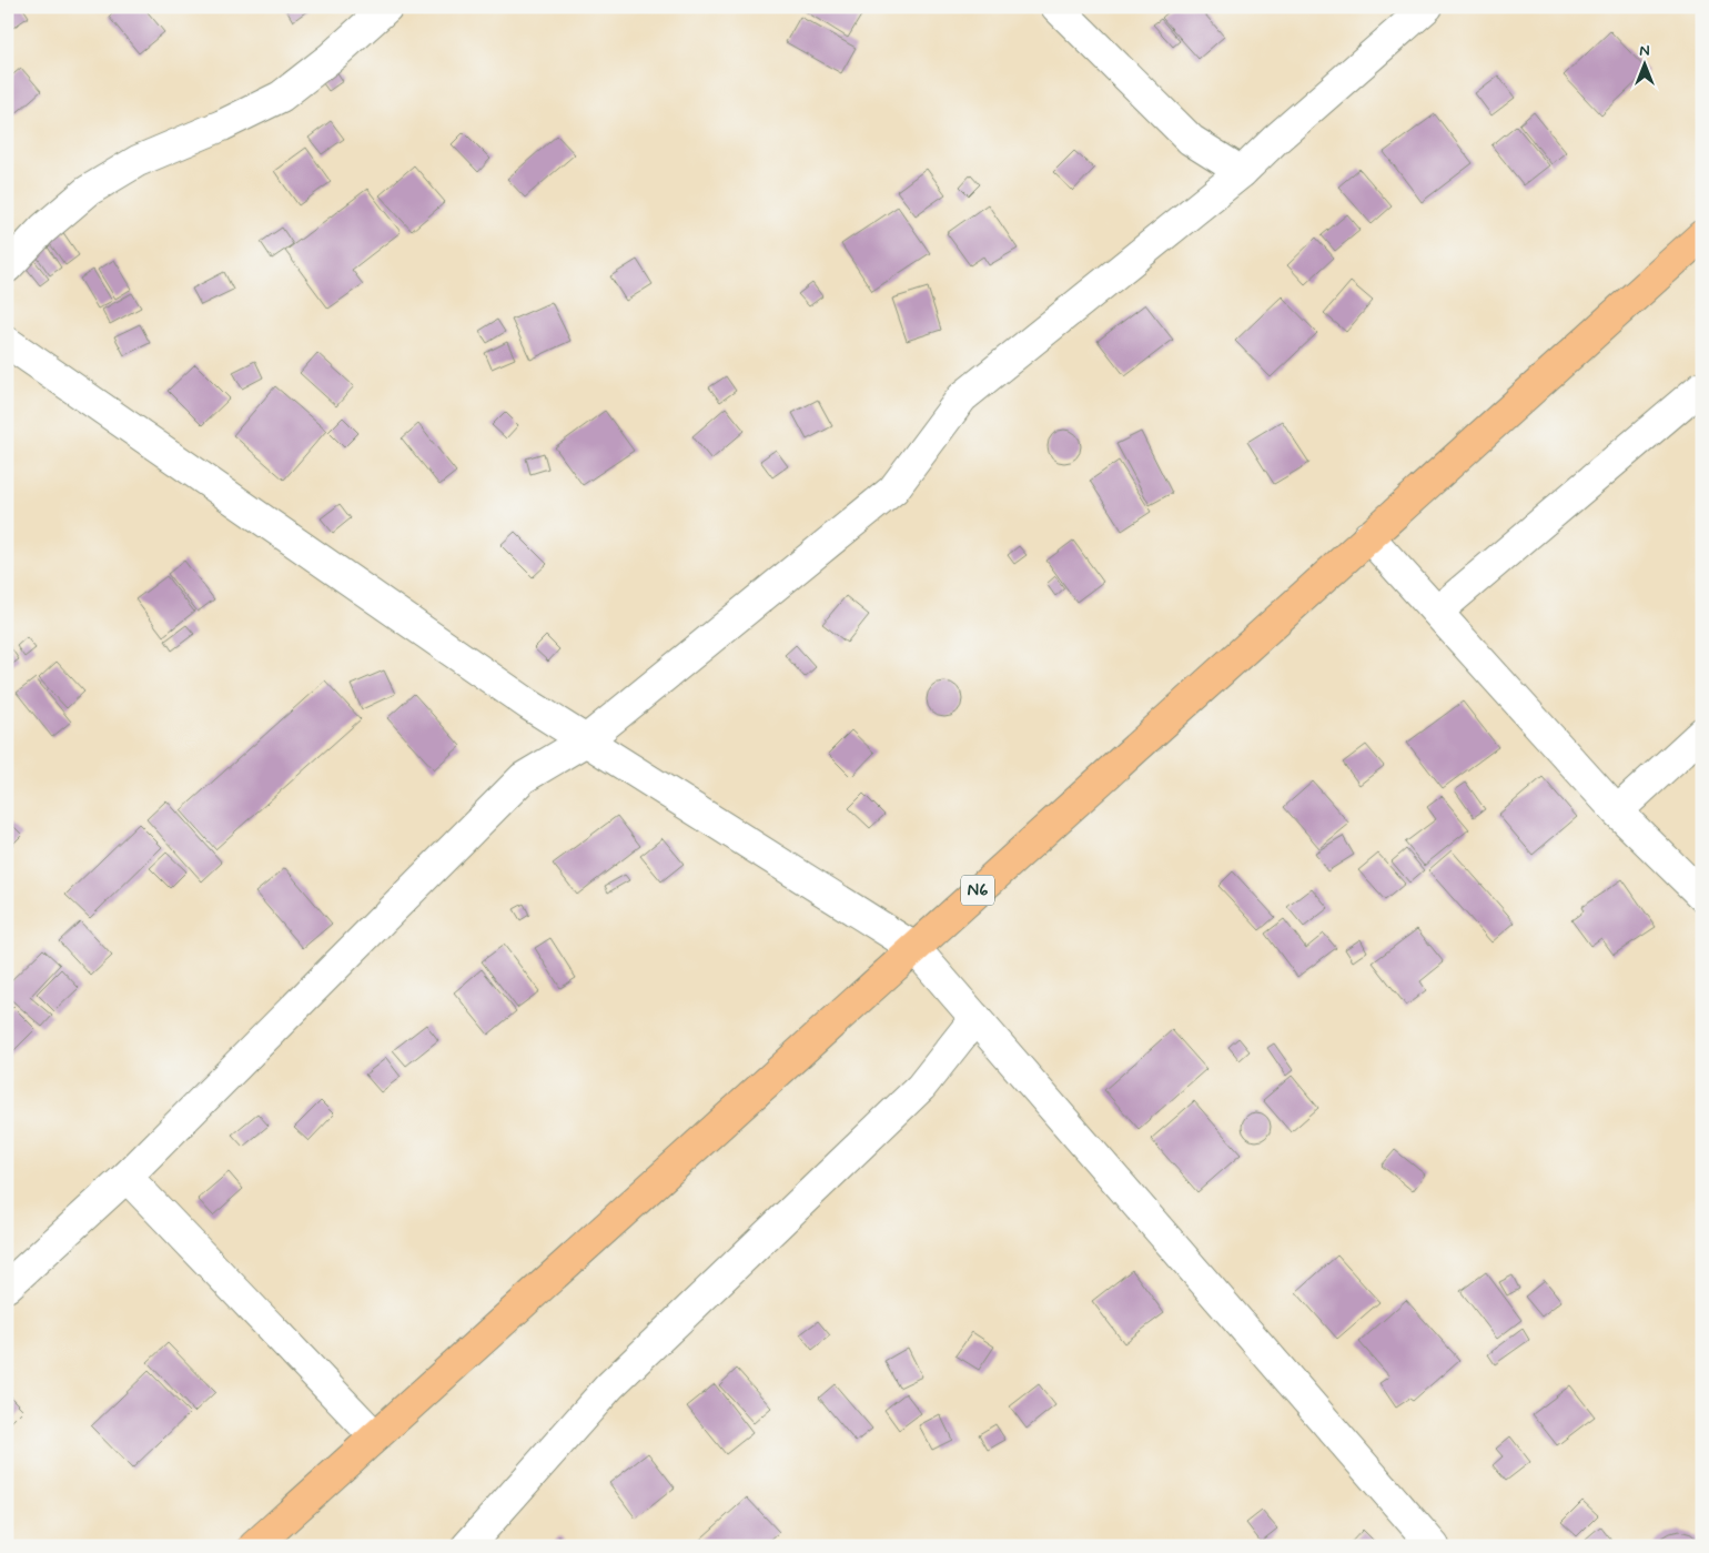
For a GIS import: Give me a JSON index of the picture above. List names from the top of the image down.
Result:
{
  "streets": {
    "highway": ["N6"]
  },
  "north": "top"
}
